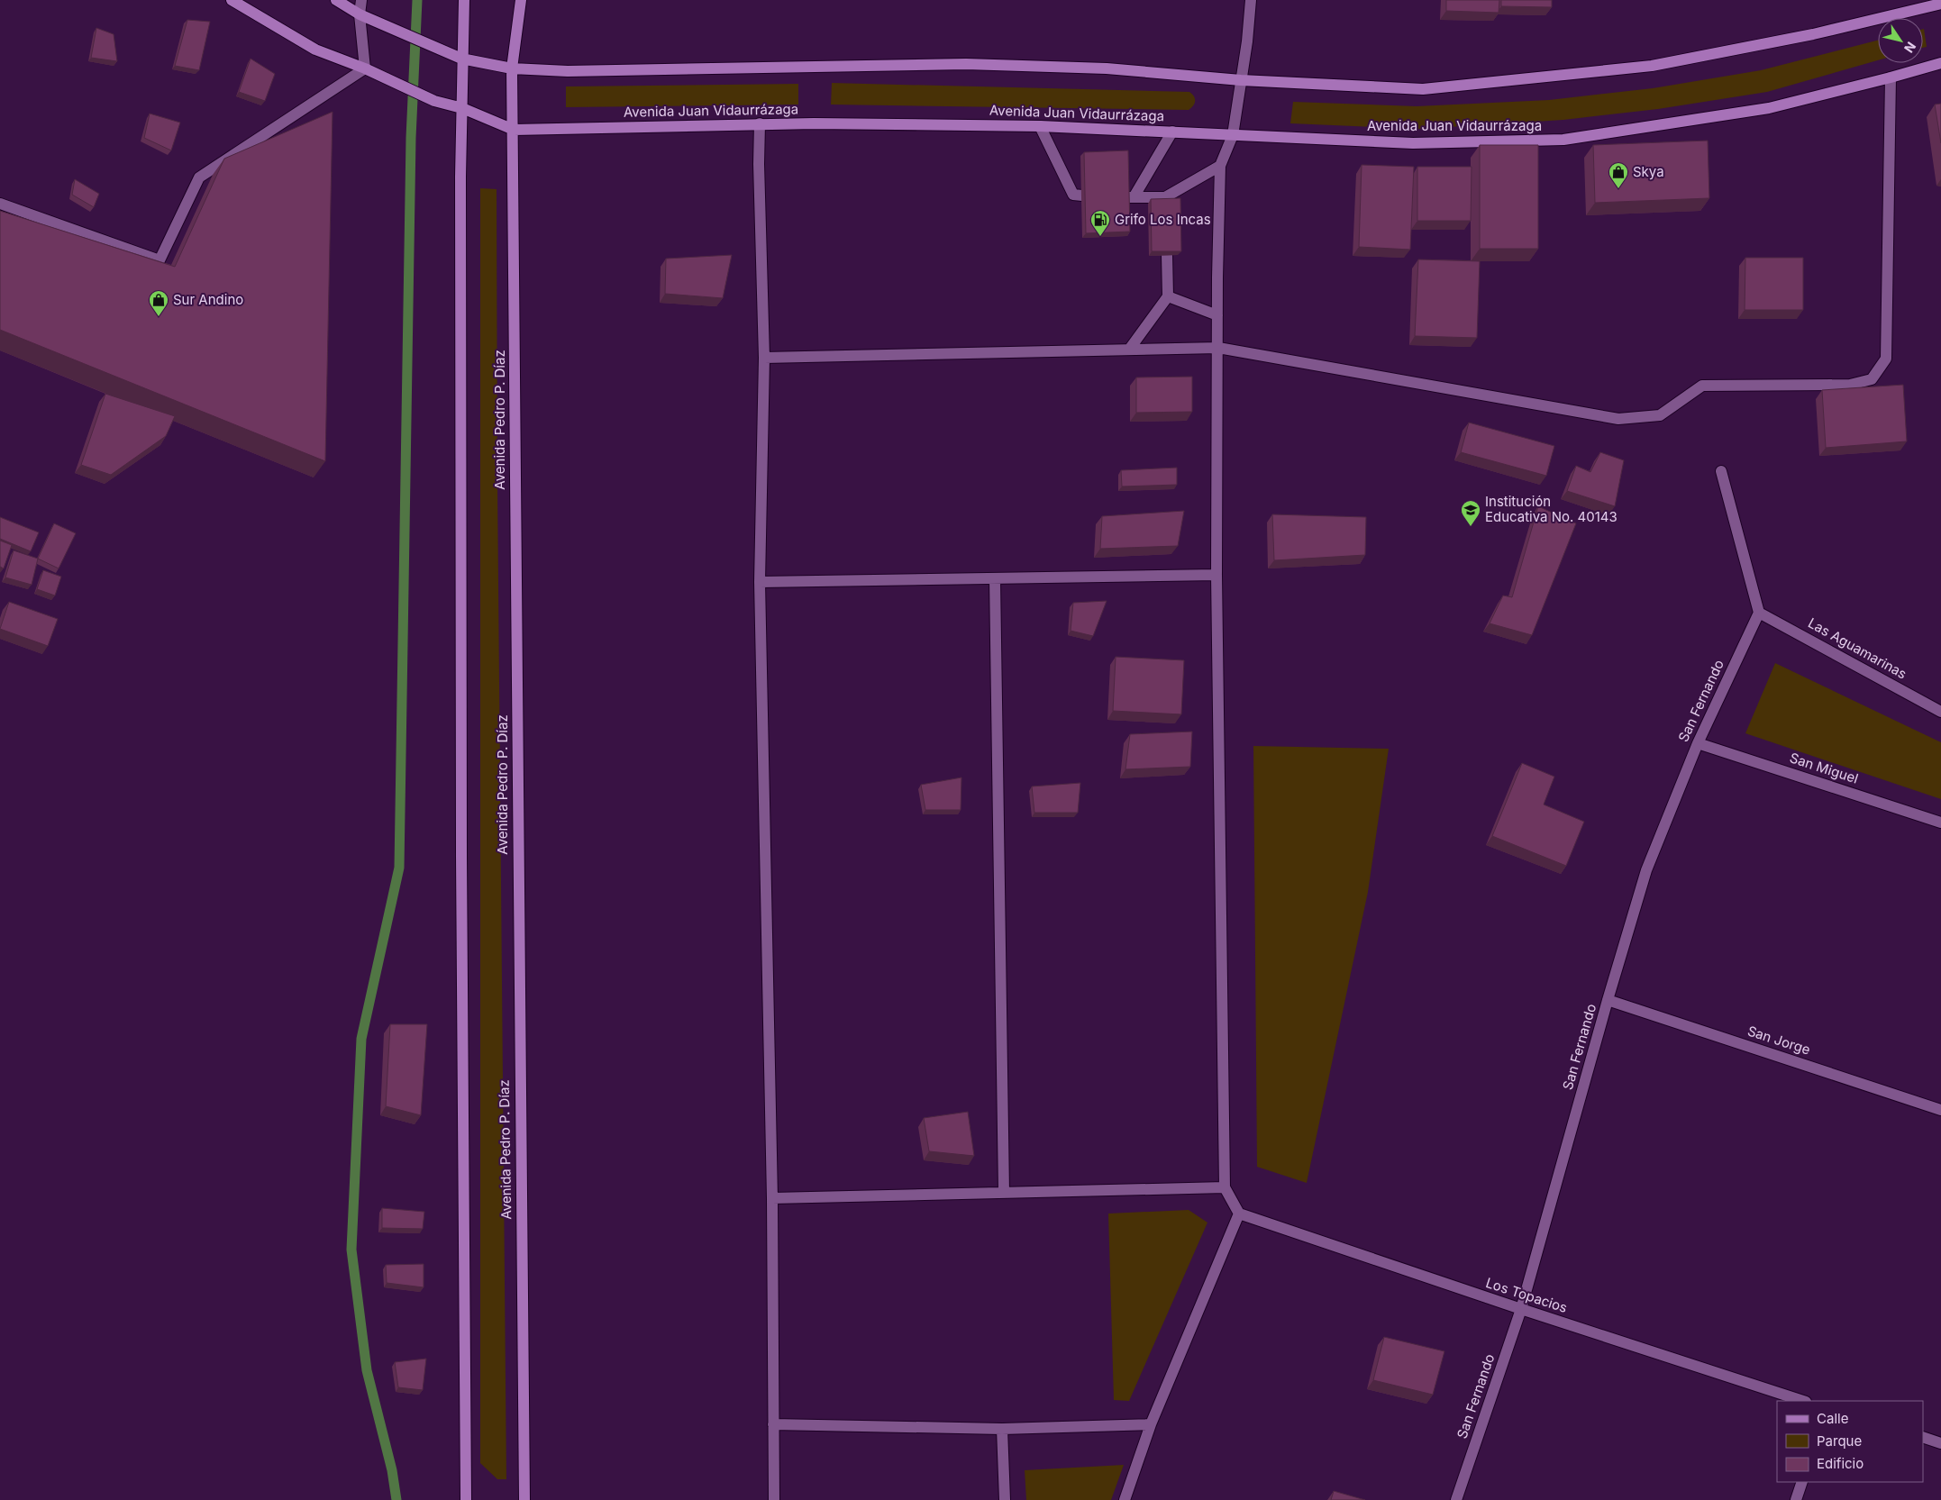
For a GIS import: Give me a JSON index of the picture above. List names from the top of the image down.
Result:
{
  "streets": {
    "main road": ["Avenida Juan Vidaurrázaga", "Avenida Pedro P. Díaz"],
    "street": [
      "Las Aguamarinas",
      "San Fernando",
      "San Miguel",
      "San Jorge",
      "Los Topacios"
    ]
  },
  "crossings": [
    ["Avenida Juan Vidaurrázaga", "Avenida Pedro P. Díaz"],
    ["Las Aguamarinas", "San Fernando"],
    ["San Fernando", "San Miguel"],
    ["San Fernando", "San Jorge"],
    ["San Fernando", "Los Topacios"]
  ],
  "places": {
    "shop": ["Skya", "Sur Andino"],
    "fuel station": ["Grifo Los Incas"],
    "school or university": ["Institución Educativa No. 40143"]
  },
  "legend": ["Calle", "Parque", "Edificio"],
  "north": "bottom right"
}
